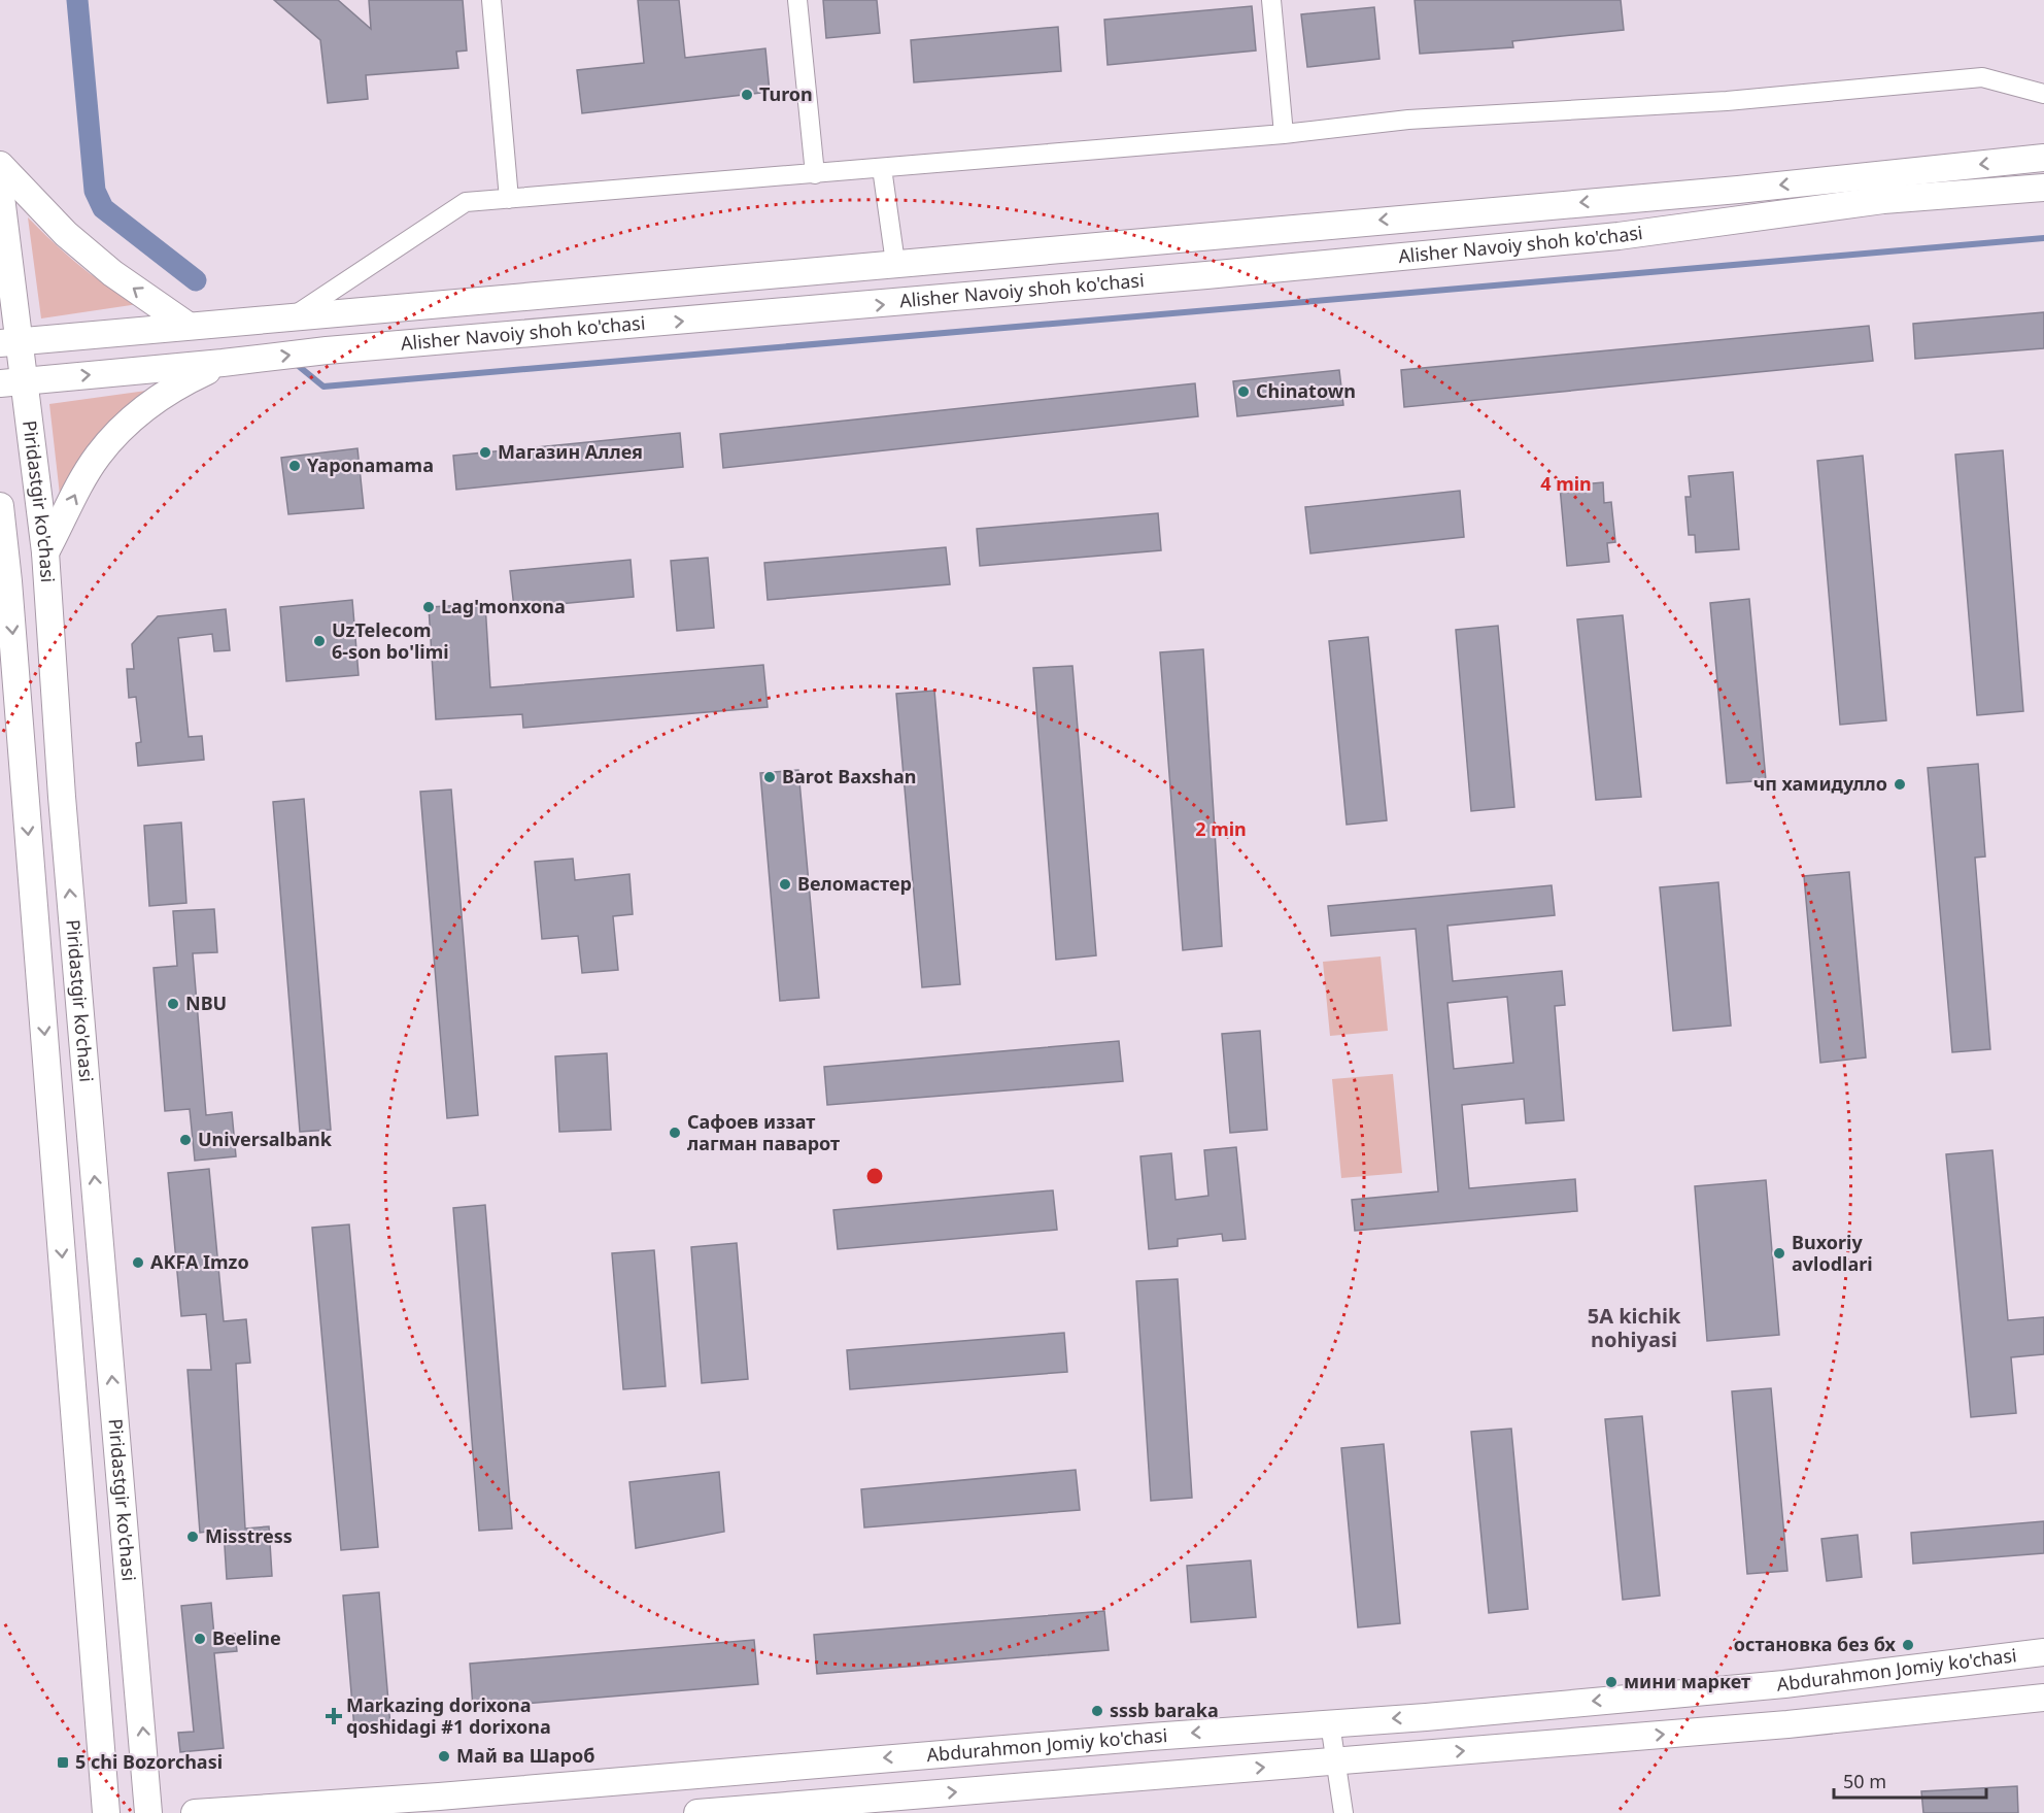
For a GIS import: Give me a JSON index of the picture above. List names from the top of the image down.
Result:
{
  "streets": {
    "main road": ["Alisher Navoiy shoh ko'chasi", "Piridastgir ko'chasi", "Abdurahmon Jomiy ko'chasi"]
  },
  "crossings": [
    ["Alisher Navoiy shoh ko'chasi", "Piridastgir ko'chasi"]
  ],
  "districts": ["5A kichik nohiyasi"],
  "places": {
    "other": [
      "Turon",
      "Chinatown",
      "Магазин Аллея",
      "Yaponamama",
      "Lag'monxona",
      "UzTelecom 6-son bo'limi",
      "Barot Baxshan",
      "чп хамидулло",
      "Веломастер",
      "NBU",
      "Сафоев иззат лагман паварот",
      "Universalbank",
      "Buxoriy avlodlari",
      "AKFA Imzo",
      "Misstress",
      "Beeline",
      "остановка без бх",
      "мини маркет",
      "sssb baraka",
      "Май ва Шароб"
    ],
    "health": ["Markazing dorixona qoshidagi #1 dorixona"],
    "transit": ["5 chi Bozorchasi"]
  },
  "scale_bar": "50 m",
  "rings": ["4 min", "2 min"]
}
